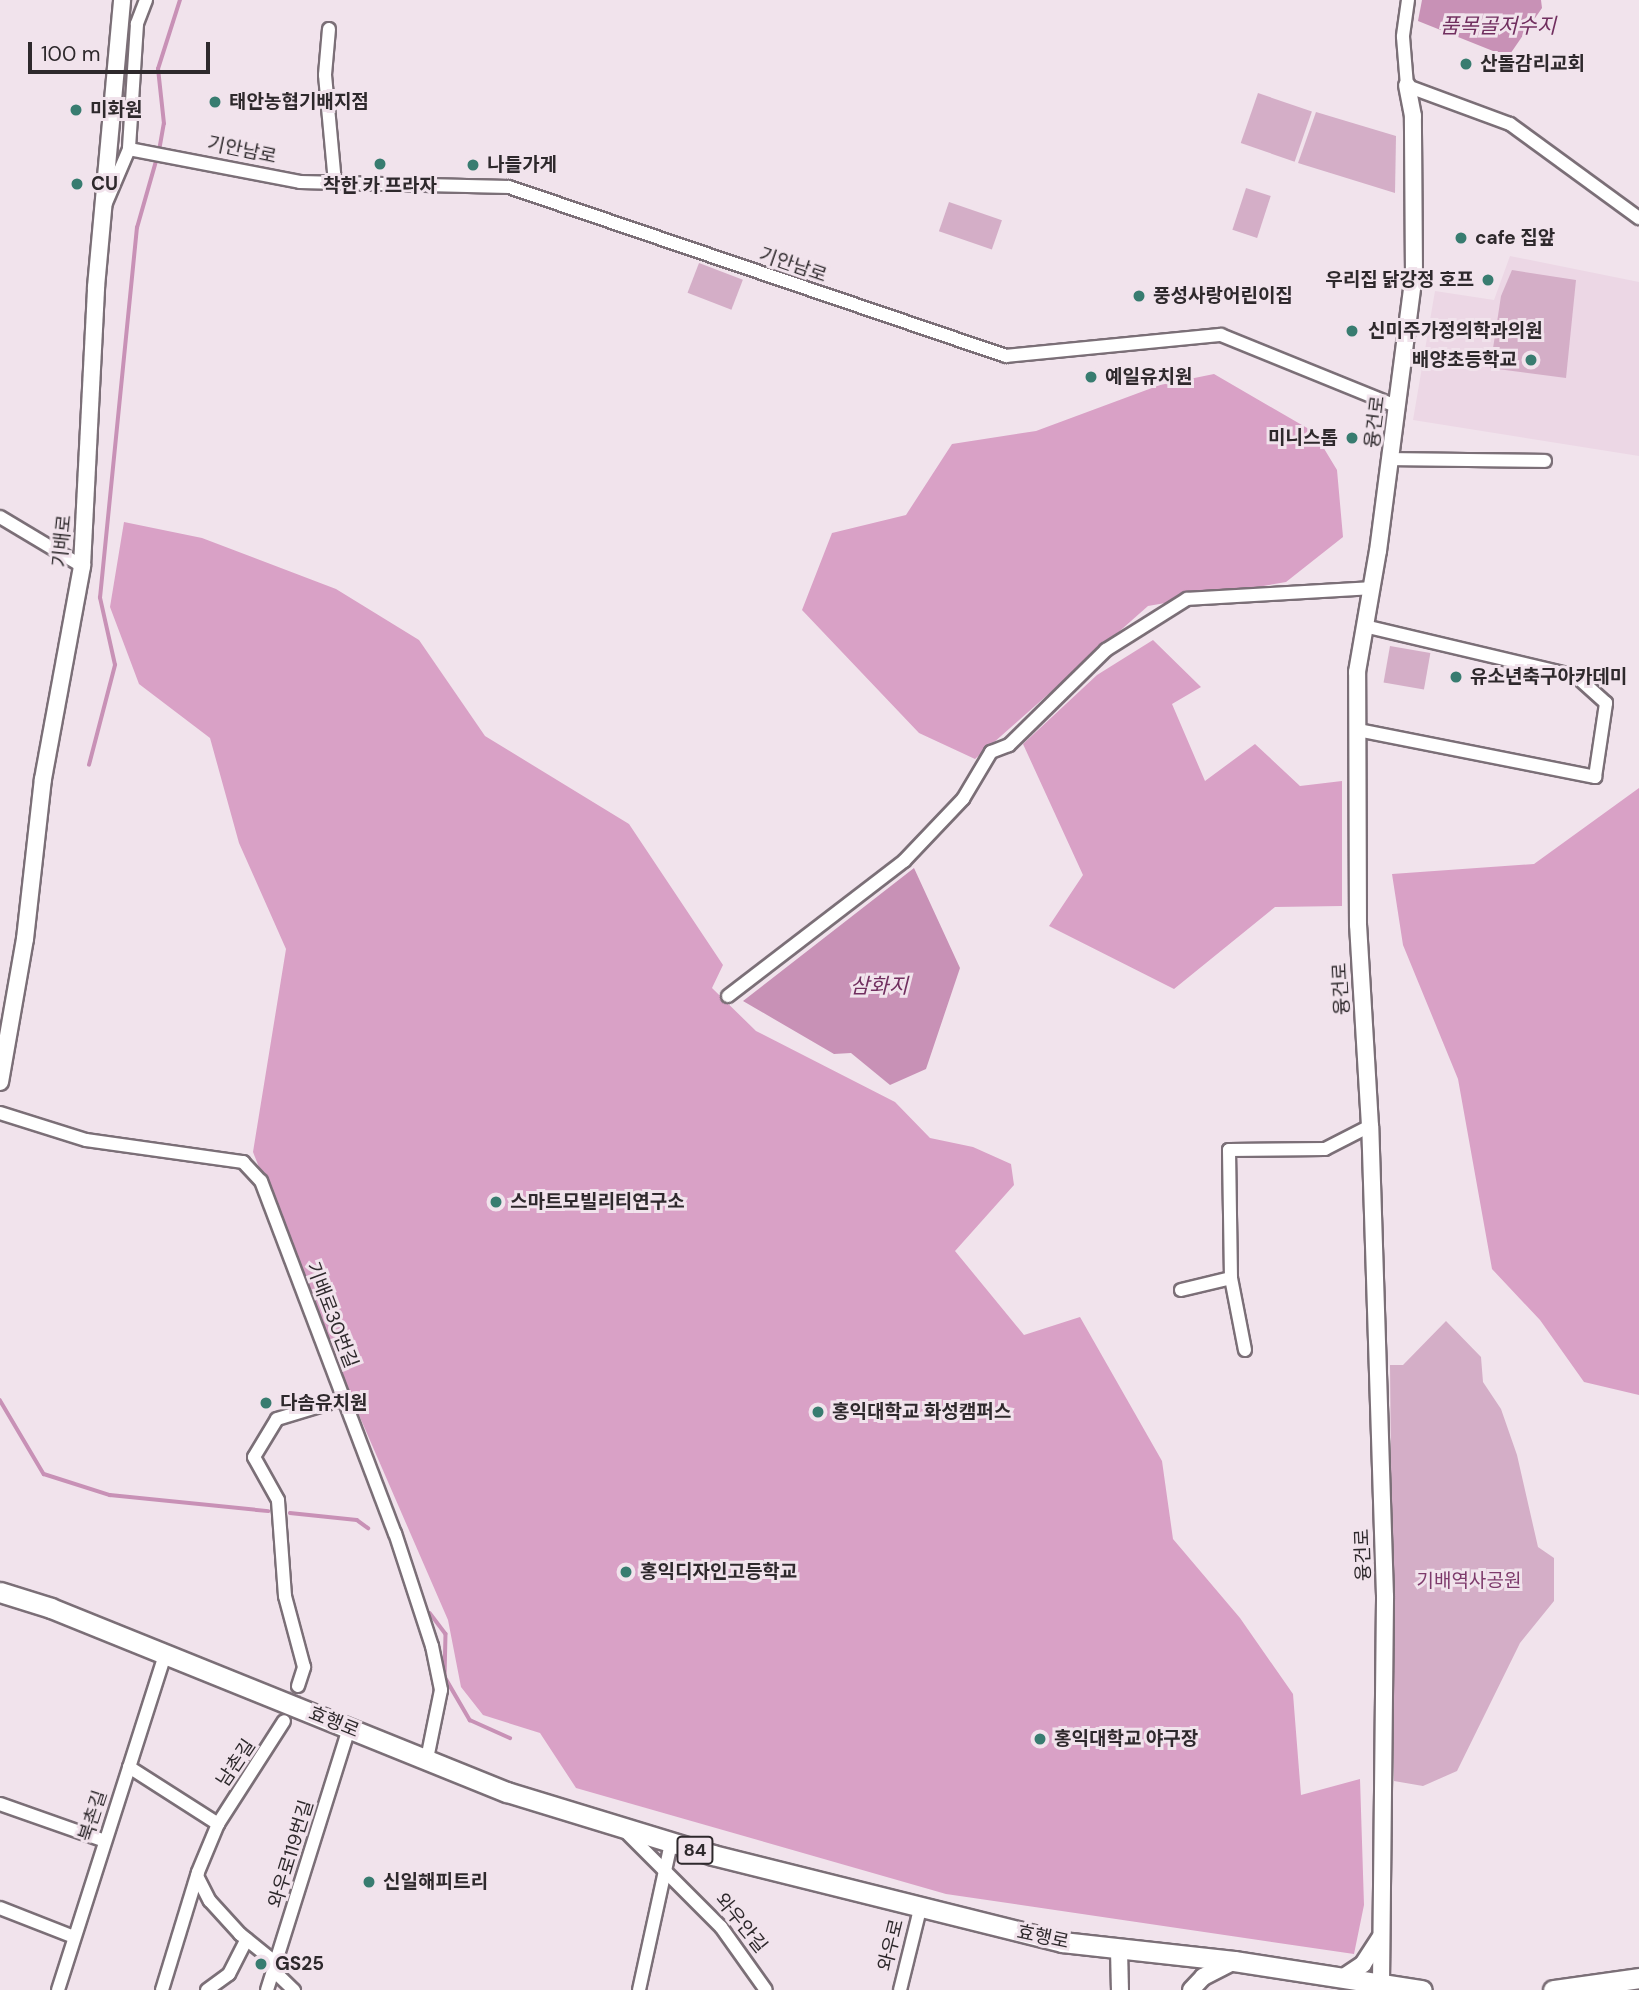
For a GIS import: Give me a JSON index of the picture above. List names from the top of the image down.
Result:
{
  "streets": {
    "main road": ["효행로", "84"],
    "street": [
      "기안남로",
      "융건로",
      "기배로",
      "기배로30번길",
      "남촌길",
      "북촌길",
      "와우로119번길",
      "와우안길",
      "와우로"
    ]
  },
  "crossings": [
    ["기안남로", "융건로"],
    ["융건로", "효행로"],
    ["기배로30번길", "효행로"],
    ["효행로", "북촌길"],
    ["효행로", "와우로119번길"],
    ["효행로", "와우안길"],
    ["효행로", "와우로"]
  ],
  "water": ["품목골저수지", "삼화지"],
  "parks": ["기배역사공원"],
  "places": [
    "산돌감리교회",
    "태안농협기배지점",
    "미화원",
    "착한 카 프라자",
    "나들가게",
    "CU",
    "cafe 집앞",
    "우리집 닭강정 호프",
    "풍성사랑어린이집",
    "신미주가정의학과의원",
    "배양초등학교",
    "예일유치원",
    "미니스톱",
    "유소년축구아카데미",
    "스마트모빌리티연구소",
    "다솜유치원",
    "홍익대학교 화성캠퍼스",
    "홍익디자인고등학교",
    "홍익대학교 야구장",
    "신일해피트리",
    "GS25"
  ],
  "scale_bar": "100 m"
}
